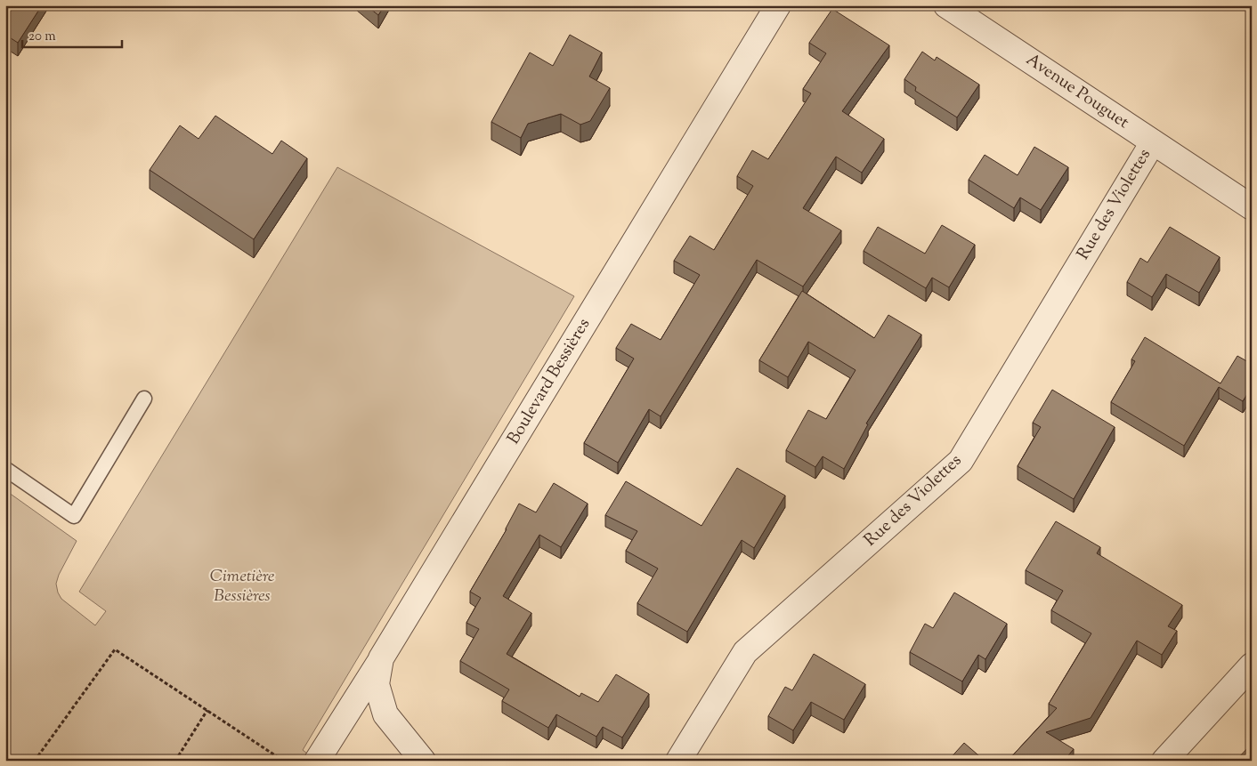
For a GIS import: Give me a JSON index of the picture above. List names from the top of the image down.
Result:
{
  "streets": {
    "street": ["Avenue Pouguet", "Rue des Violettes", "Boulevard Bessières"]
  },
  "crossings": [
    ["Avenue Pouguet", "Rue des Violettes"]
  ],
  "parks": ["Cimetière Bessières"],
  "scale_bar": "20 m"
}
